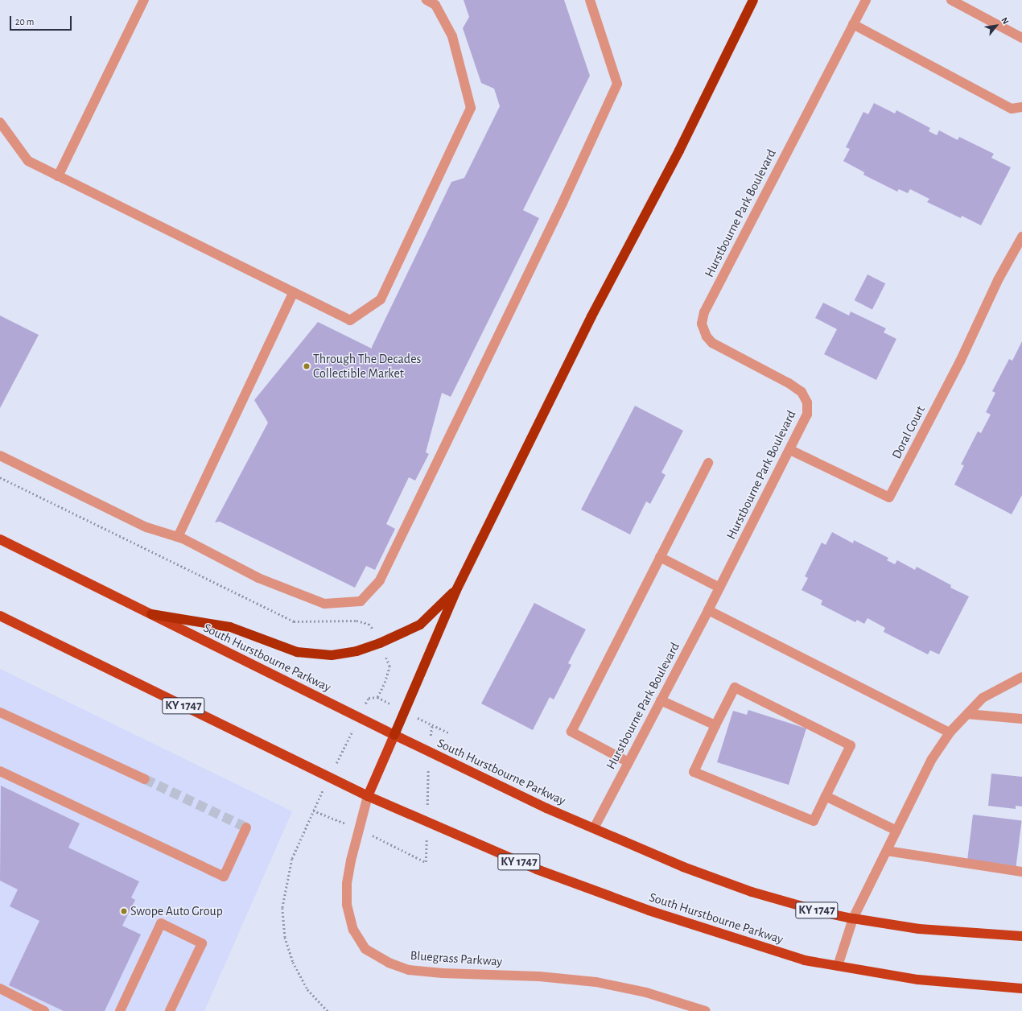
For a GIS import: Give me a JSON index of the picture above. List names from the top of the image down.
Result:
{
  "streets": {
    "main road": ["South Hurstbourne Parkway", "KY 1747"],
    "street": ["Hurstbourne Park Boulevard", "Doral Court", "Bluegrass Parkway"]
  },
  "crossings": [
    ["Hurstbourne Park Boulevard", "Doral Court"],
    ["Hurstbourne Park Boulevard", "South Hurstbourne Parkway"],
    ["South Hurstbourne Parkway", "Bluegrass Parkway"]
  ],
  "places": ["Through The Decades Collectible Market", "Swope Auto Group"],
  "scale_bar": "20 m",
  "north": "top right"
}
